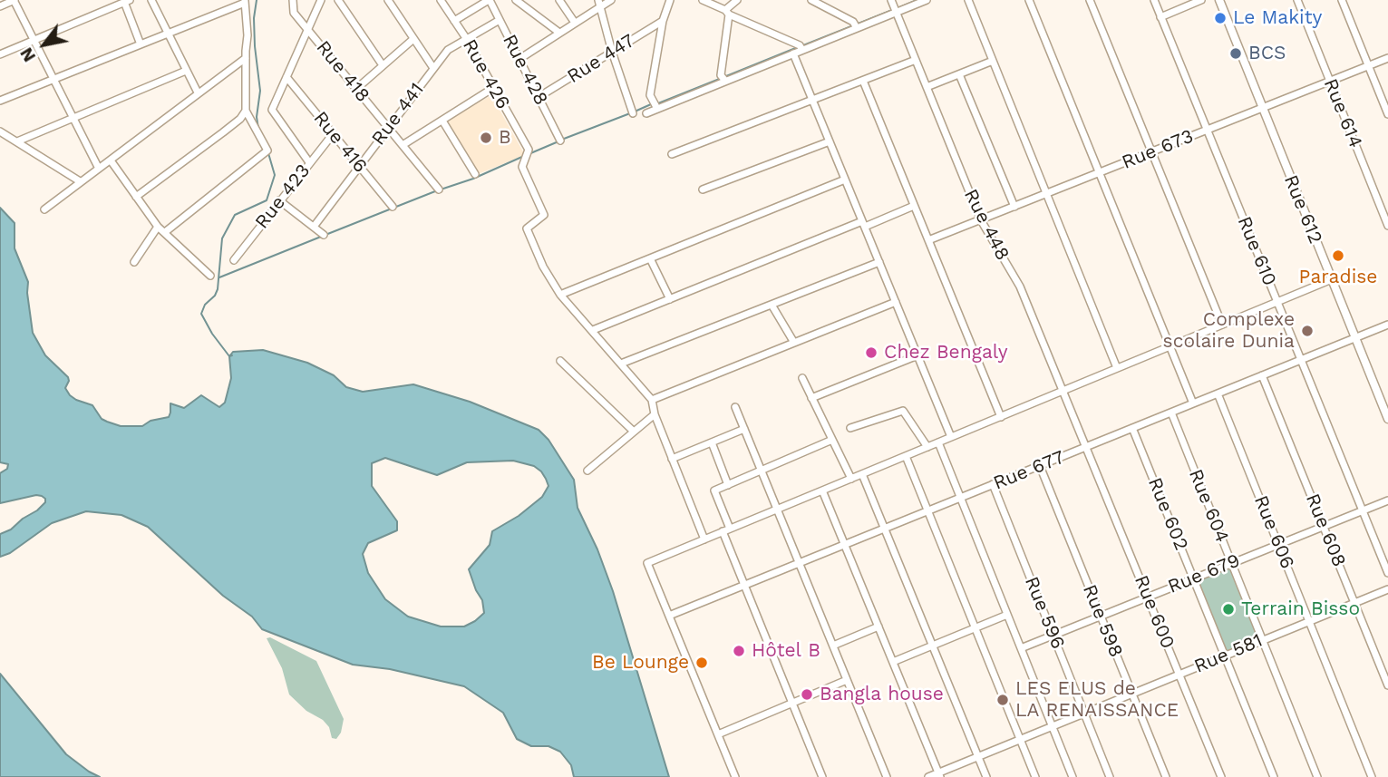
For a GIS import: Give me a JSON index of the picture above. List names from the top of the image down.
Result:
{
  "streets": {
    "street": [
      "Rue 447",
      "Rue 428",
      "Rue 418",
      "Rue 426",
      "Rue 614",
      "Rue 441",
      "Rue 416",
      "Rue 673",
      "Rue 423",
      "Rue 612",
      "Rue 448",
      "Rue 610",
      "Rue 677",
      "Rue 604",
      "Rue 602",
      "Rue 608",
      "Rue 606",
      "Rue 679",
      "Rue 600",
      "Rue 596",
      "Rue 598",
      "Rue 581"
    ]
  },
  "crossings": [
    ["Rue 447", "Rue 428"],
    ["Rue 428", "Rue 441"],
    ["Rue 418", "Rue 441"],
    ["Rue 426", "Rue 441"],
    ["Rue 614", "Rue 673"],
    ["Rue 441", "Rue 416"],
    ["Rue 416", "Rue 423"],
    ["Rue 673", "Rue 612"],
    ["Rue 673", "Rue 448"],
    ["Rue 673", "Rue 610"],
    ["Rue 612", "Rue 677"],
    ["Rue 448", "Rue 677"],
    ["Rue 448", "Rue 600"],
    ["Rue 610", "Rue 677"],
    ["Rue 610", "Rue 679"],
    ["Rue 677", "Rue 604"],
    ["Rue 677", "Rue 602"],
    ["Rue 677", "Rue 608"],
    ["Rue 677", "Rue 606"],
    ["Rue 677", "Rue 600"],
    ["Rue 677", "Rue 596"],
    ["Rue 677", "Rue 598"],
    ["Rue 604", "Rue 679"],
    ["Rue 604", "Rue 581"],
    ["Rue 602", "Rue 679"],
    ["Rue 602", "Rue 581"],
    ["Rue 608", "Rue 679"],
    ["Rue 608", "Rue 581"],
    ["Rue 606", "Rue 679"],
    ["Rue 606", "Rue 581"],
    ["Rue 679", "Rue 600"],
    ["Rue 679", "Rue 596"],
    ["Rue 679", "Rue 598"],
    ["Rue 600", "Rue 581"],
    ["Rue 596", "Rue 581"],
    ["Rue 598", "Rue 581"]
  ],
  "places": [
    "Le Makity",
    "BCS",
    "B",
    "Paradise",
    "Complexe scolaire Dunia",
    "Chez Bengaly",
    "Terrain Bisso",
    "Hôtel B",
    "Be Lounge",
    "Bangla house",
    "LES ELUS de LA RENAISSANCE"
  ],
  "north": "bottom left"
}
